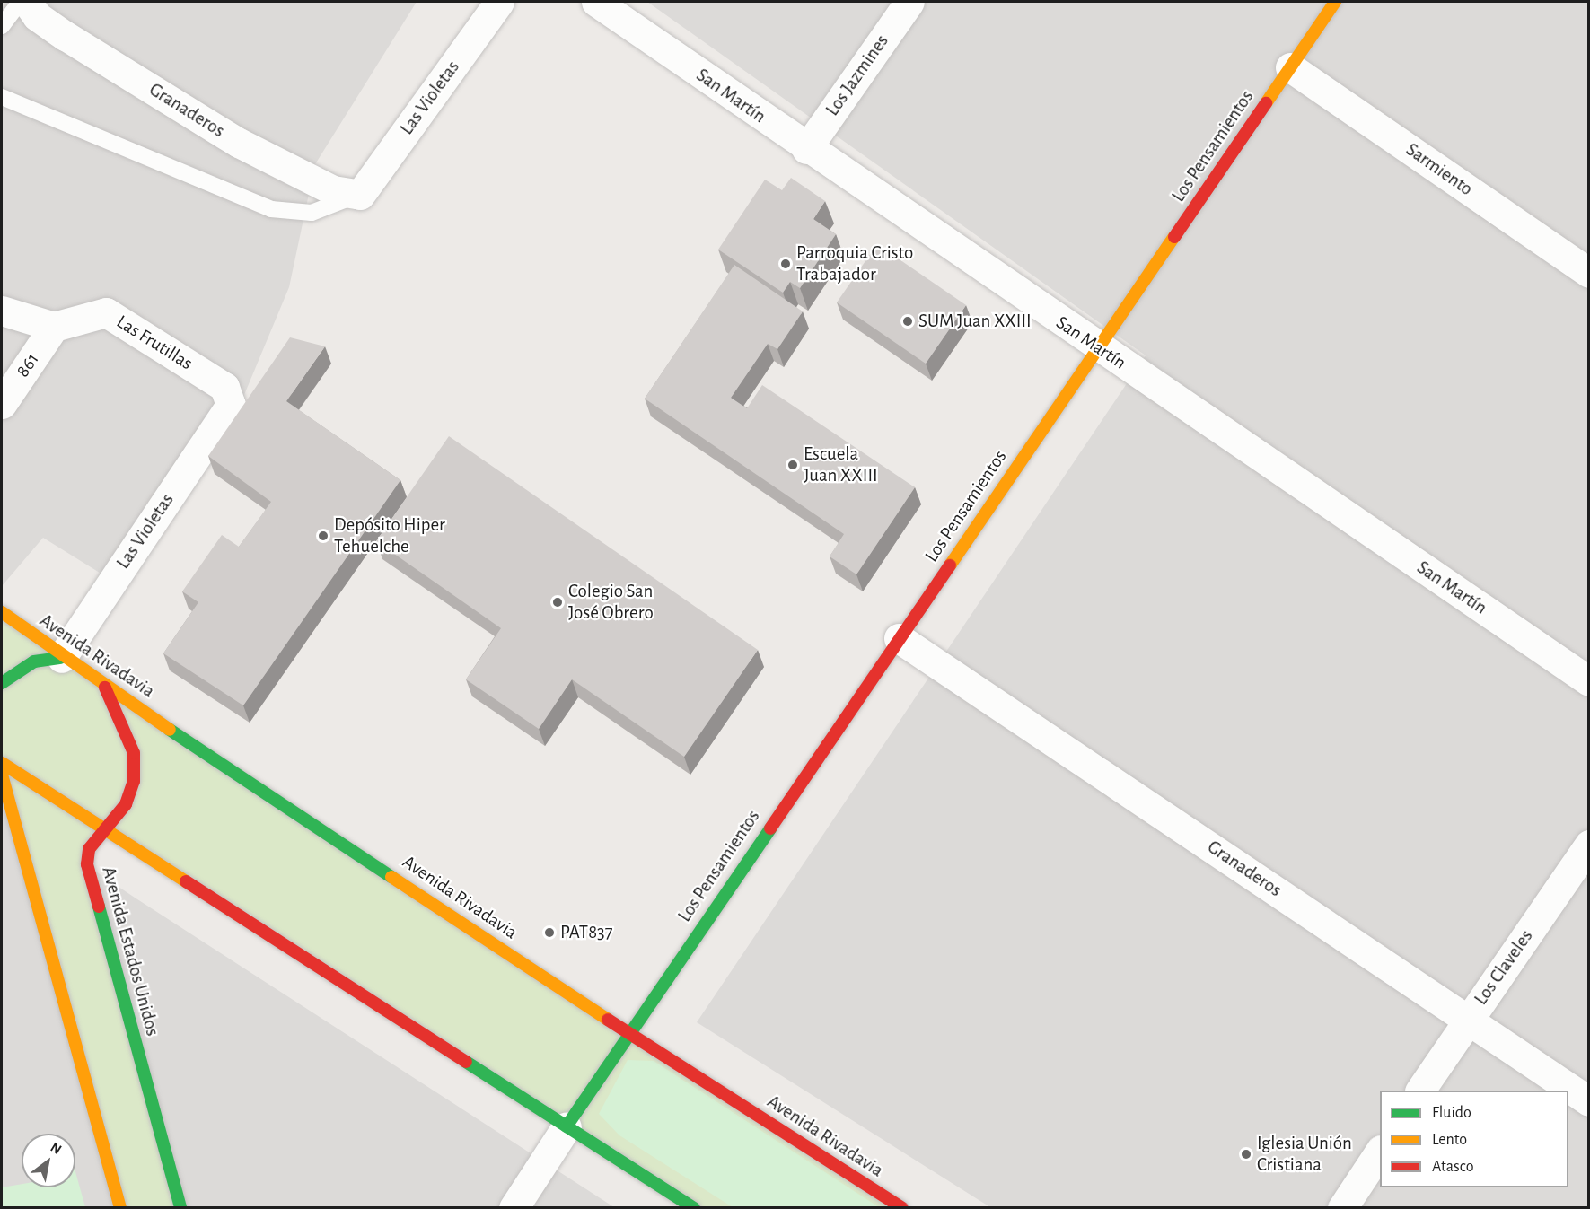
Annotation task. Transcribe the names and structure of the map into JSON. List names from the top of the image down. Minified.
{"streets":{"main road":["Los Pensamientos","Avenida Rivadavia","Avenida Estados Unidos"],"street":["Los Jazmines","San Martín","Las Violetas","Granaderos","Sarmiento","Las Frutillas","861","Los Claveles"]},"crossings":[["Los Jazmines","San Martín"],["San Martín","Los Pensamientos"],["Las Violetas","Granaderos"],["Las Violetas","Las Frutillas"],["Las Violetas","Avenida Rivadavia"],["Granaderos","Los Pensamientos"],["Granaderos","Los Claveles"],["Los Pensamientos","Sarmiento"],["Los Pensamientos","Avenida Rivadavia"],["Las Frutillas","861"],["Avenida Rivadavia","Avenida Estados Unidos"]],"places":["Parroquia Cristo Trabajador","SUM Juan XXIII","Escuela Juan XXIII","Depósito Hiper Tehuelche","Colegio San José Obrero","PAT837","Iglesia Unión Cristiana"],"legend":["Fluido","Lento","Atasco"],"north":"top right"}
